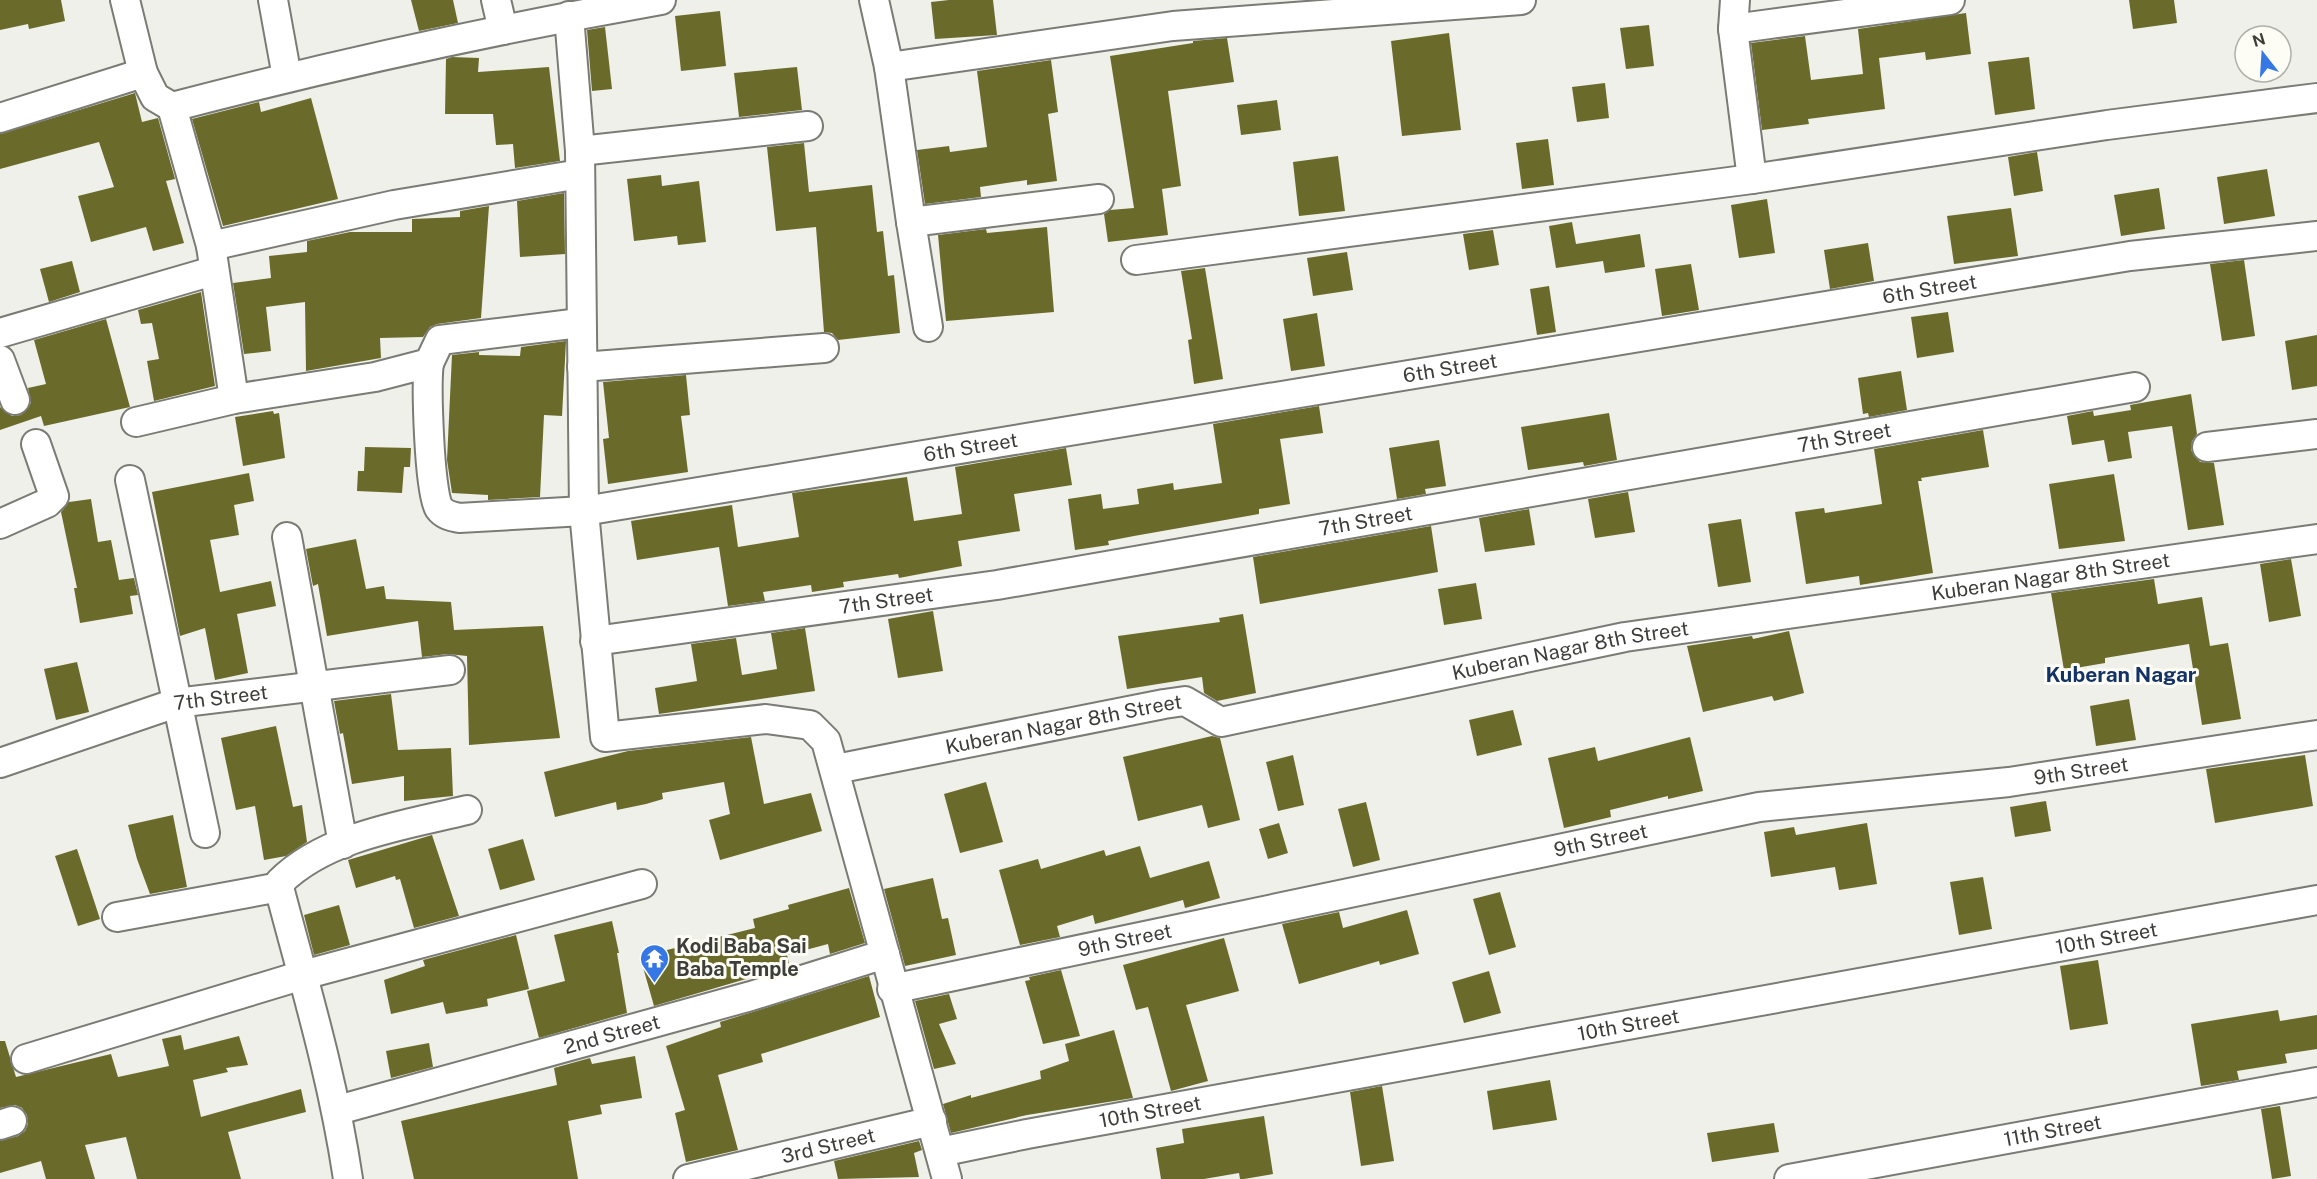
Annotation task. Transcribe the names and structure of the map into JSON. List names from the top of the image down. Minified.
{"streets":{"street":["6th Street","7th Street","Kuberan Nagar 8th Street","9th Street","10th Street","2nd Street","11th Street","3rd Street"]},"districts":["Kuberan Nagar"],"places":{"temple":["Kodi Baba Sai Baba Temple"]},"north":"top"}
